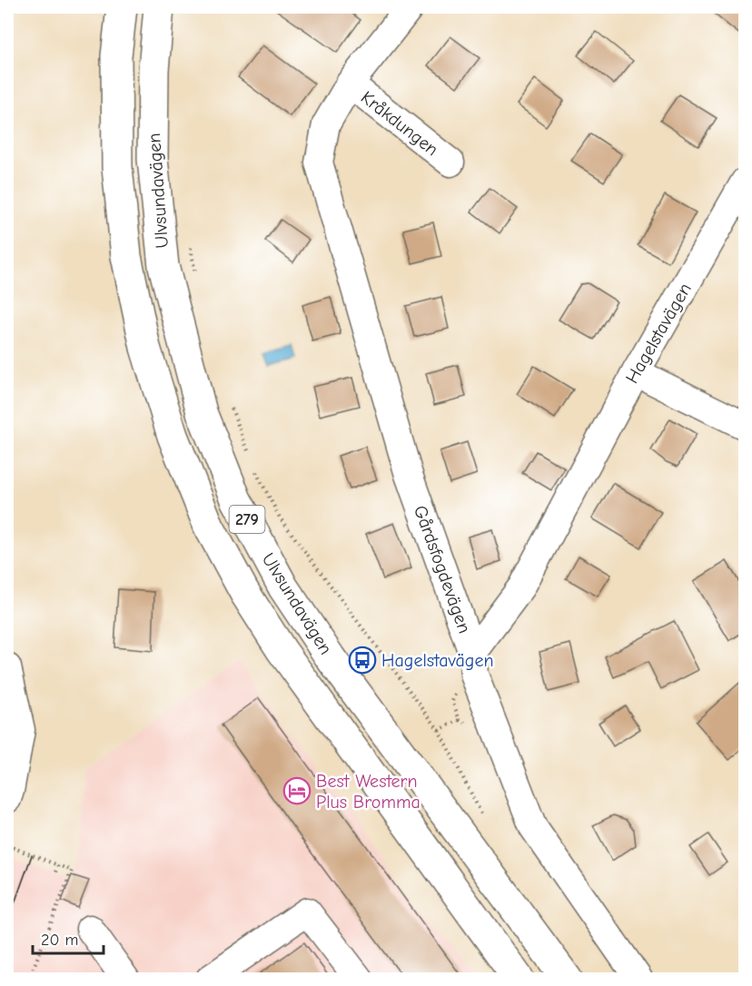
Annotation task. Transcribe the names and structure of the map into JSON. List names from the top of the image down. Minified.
{"streets":{"main road":["Ulvsundavägen","279"],"street":["Kråkdungen","Hagelstavägen","Gårdsfogdevägen"]},"crossings":[["Kråkdungen","Gårdsfogdevägen"],["Hagelstavägen","Gårdsfogdevägen"]],"places":{"bus stop":["Hagelstavägen"],"hotel":["Best Western Plus Bromma"]},"scale_bar":"20 m"}
